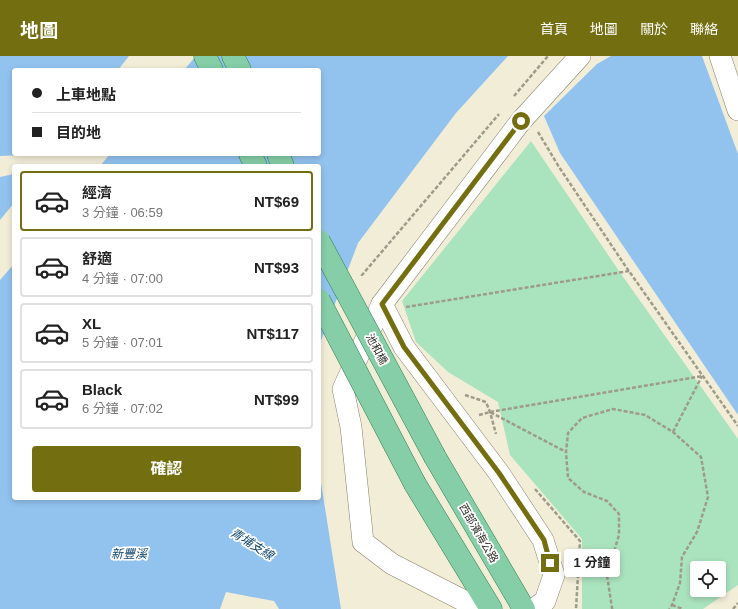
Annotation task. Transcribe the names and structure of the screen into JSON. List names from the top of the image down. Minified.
{"streets":{"main road":["池和橋","西部濱海公路"]},"crossings":[["池和橋","西部濱海公路"]],"water":["青埔支線","新豐溪"],"page":{"header":"地圖","nav":["首頁","地圖","關於","聯絡"],"banner":["上車地點","目的地"],"list":[{"name":"經濟","note":"3 分鐘 · 06:59","value":"NT$69"},{"name":"舒適","note":"4 分鐘 · 07:00","value":"NT$93"},{"name":"XL","note":"5 分鐘 · 07:01","value":"NT$117"},{"name":"Black","note":"6 分鐘 · 07:02","value":"NT$99"}],"buttons":"確認","bubble":"1 分鐘"}}
